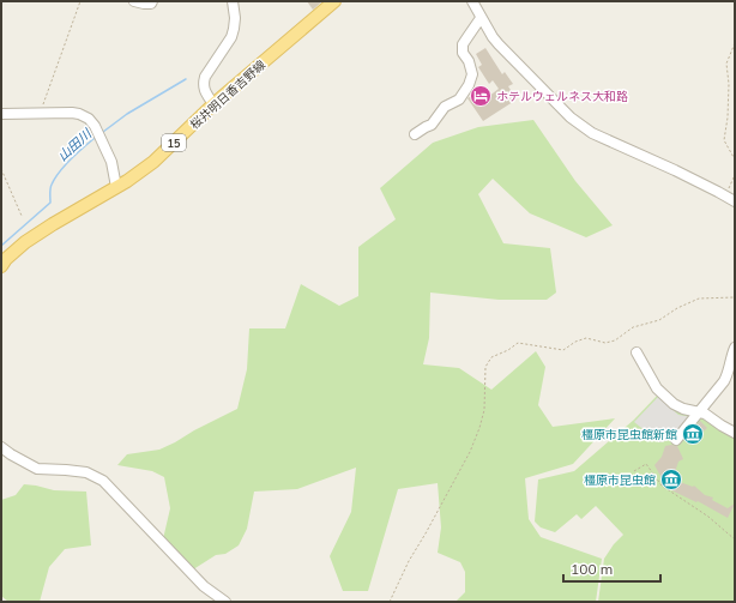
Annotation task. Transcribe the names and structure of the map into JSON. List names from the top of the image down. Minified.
{"streets":{"main road":["桜井明日香吉野線","15"]},"water":["山田川"],"places":{"hotel":["ホテルウェルネス大和路"],"museum":["橿原市昆虫館新館","橿原市昆虫館"]},"scale_bar":"100 m"}
